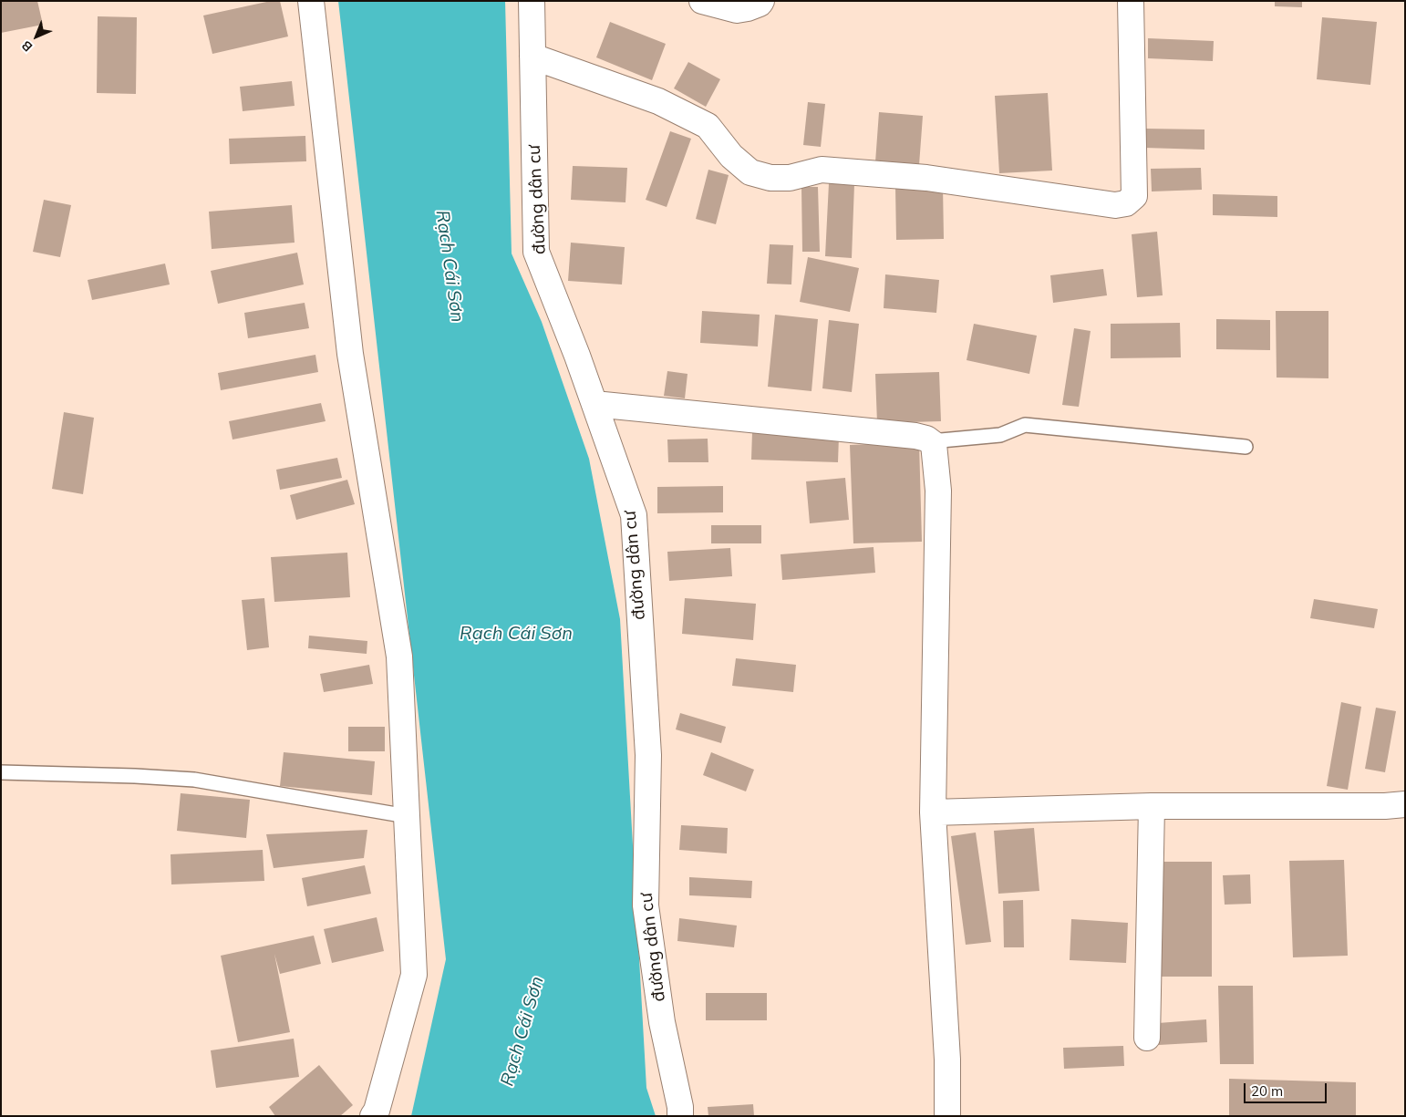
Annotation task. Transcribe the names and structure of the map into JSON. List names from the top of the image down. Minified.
{"streets":{"street":["đường dân cư"]},"water":["Rạch Cái Sơn"],"scale_bar":"20 m","north":"bottom left"}
